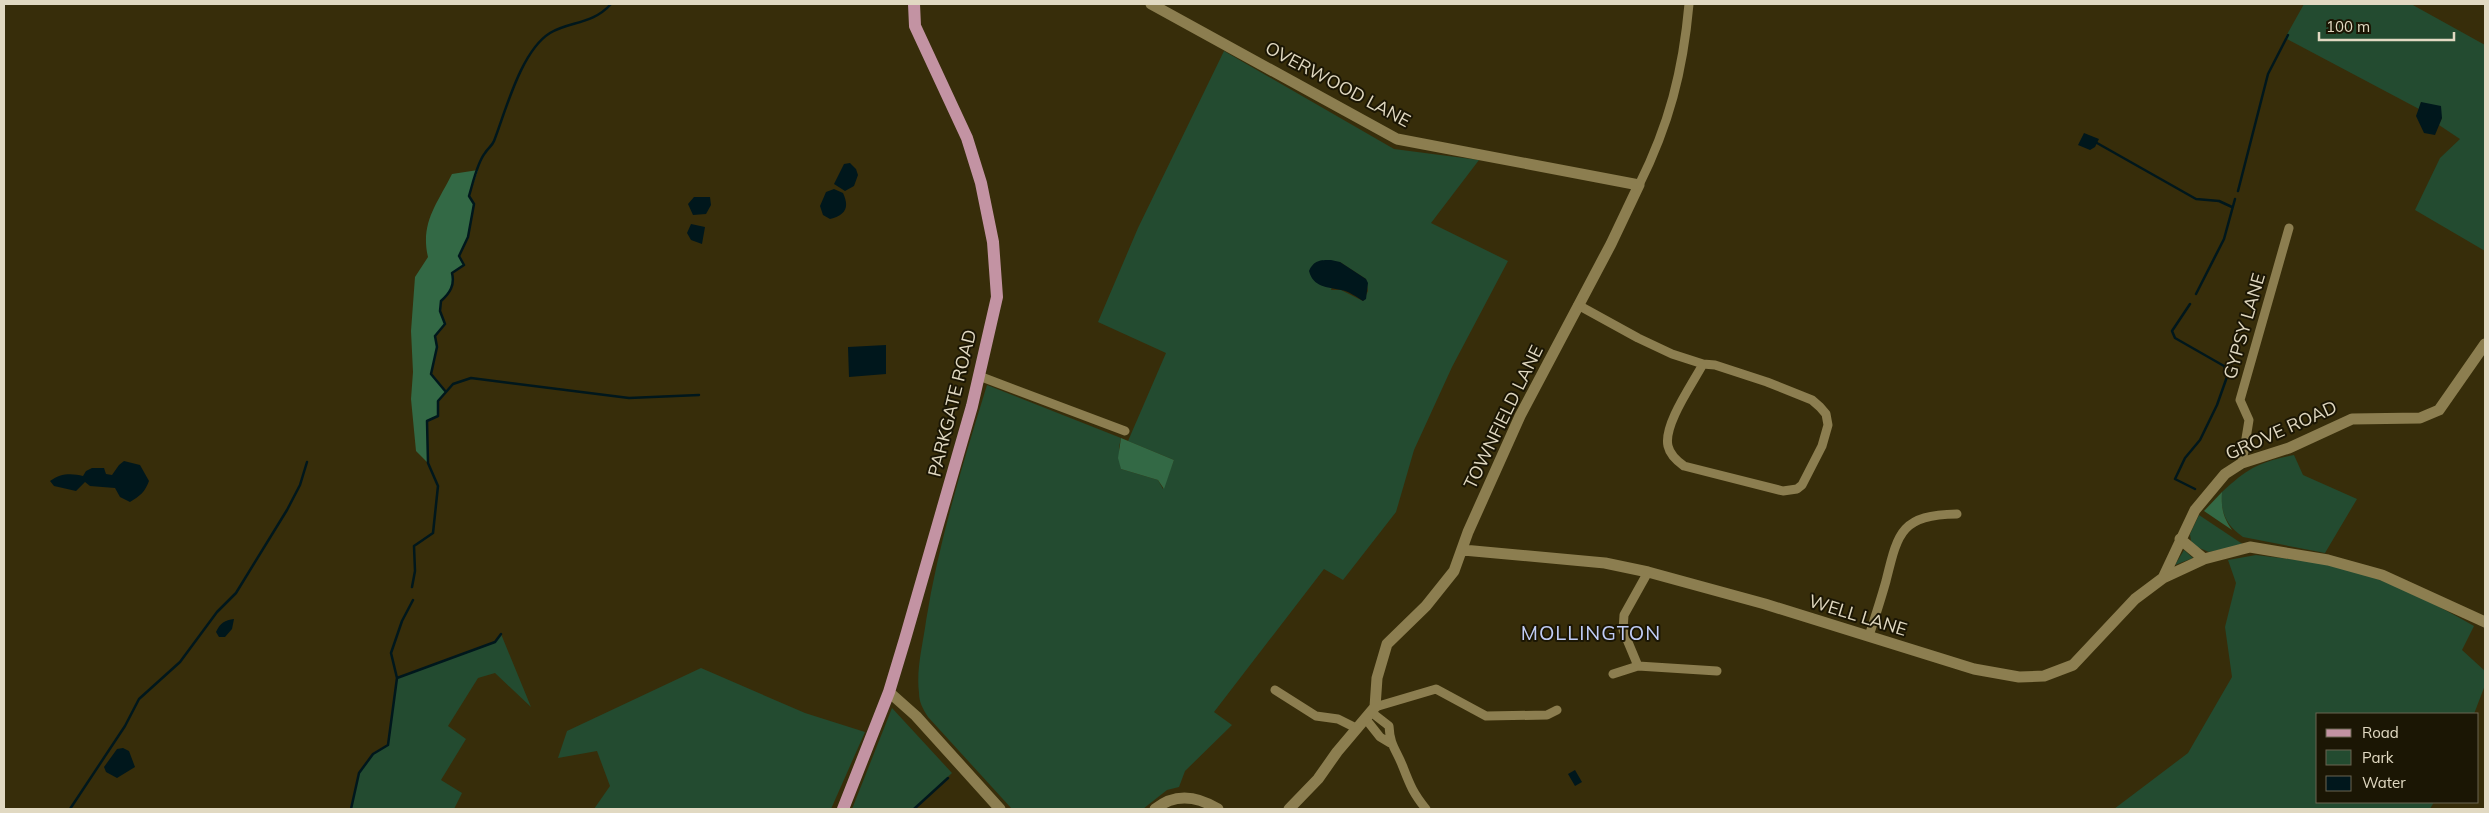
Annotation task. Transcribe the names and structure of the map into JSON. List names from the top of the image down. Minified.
{"streets":{"main road":["PARKGATE ROAD"],"street":["OVERWOOD LANE","GYPSY LANE","TOWNFIELD LANE","GROVE ROAD","WELL LANE"]},"crossings":[["OVERWOOD LANE","TOWNFIELD LANE"],["GYPSY LANE","GROVE ROAD"],["TOWNFIELD LANE","WELL LANE"],["GROVE ROAD","WELL LANE"]],"districts":["MOLLINGTON"],"legend":["Road","Park","Water"],"scale_bar":"100 m"}
